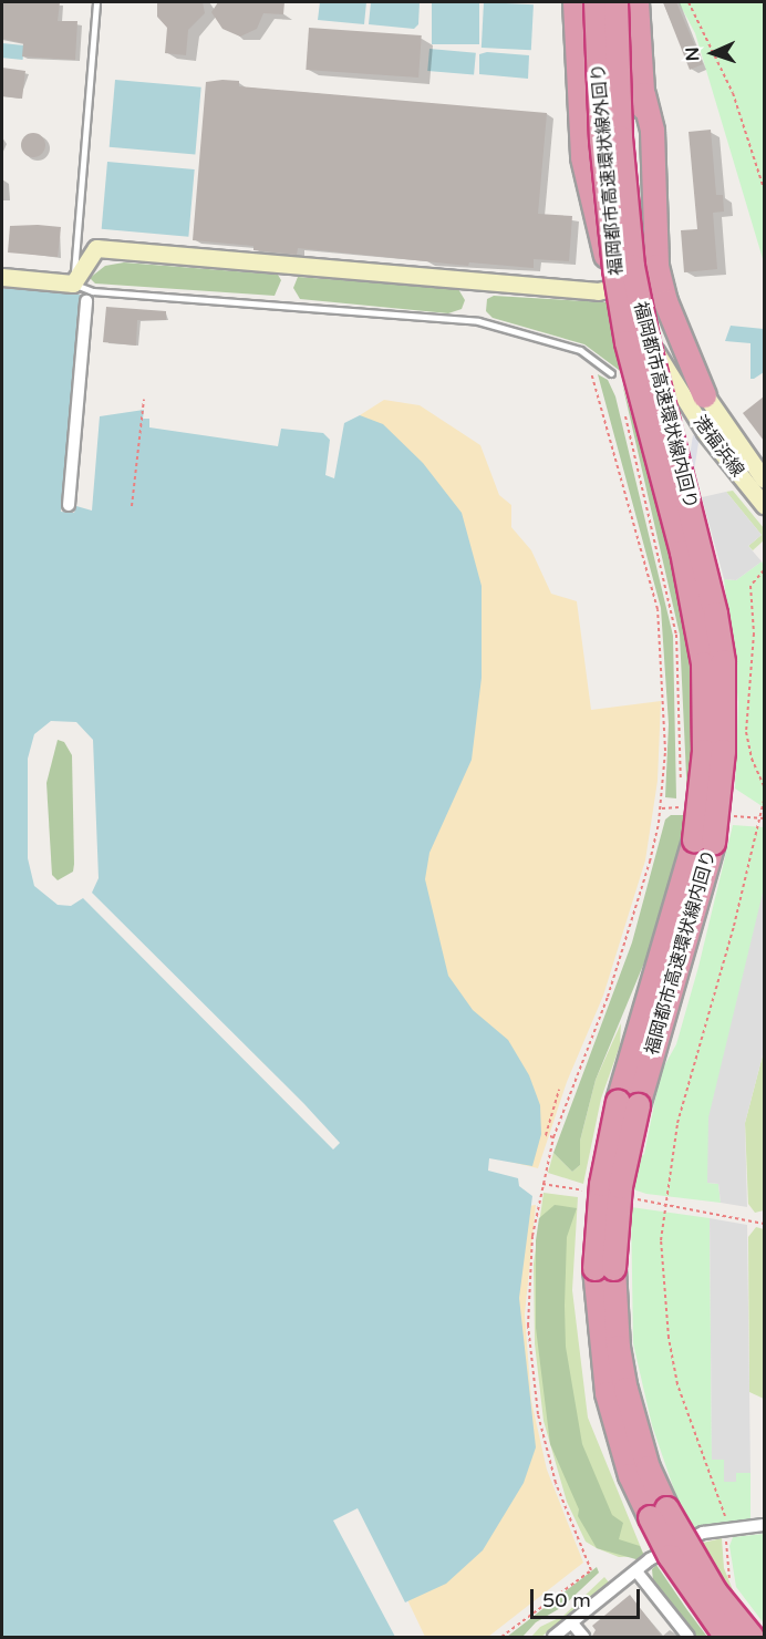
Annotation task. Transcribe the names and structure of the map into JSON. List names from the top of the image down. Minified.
{"streets":{"highway":["福岡都市高速環状線外回り","福岡都市高速環状線内回り"],"street":["港福浜線"]},"crossings":[["福岡都市高速環状線外回り","福岡都市高速環状線内回り"],["福岡都市高速環状線外回り","港福浜線"],["福岡都市高速環状線内回り","港福浜線"]],"scale_bar":"50 m","north":"left"}
